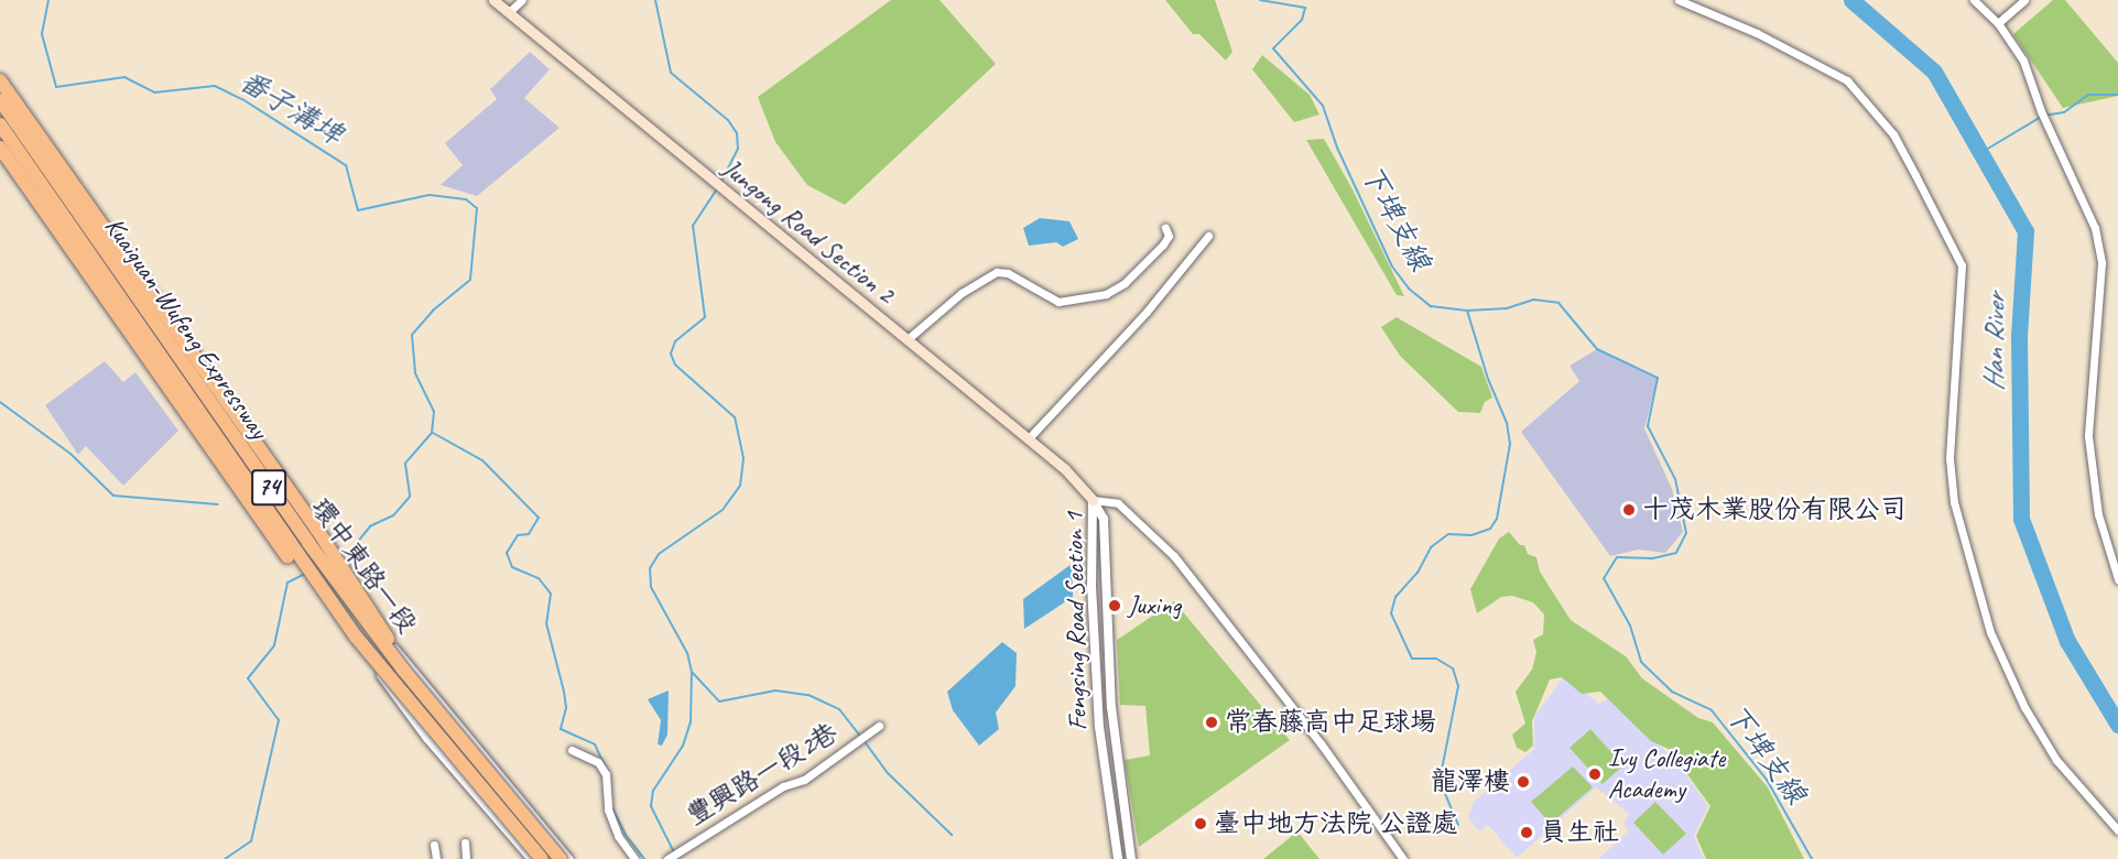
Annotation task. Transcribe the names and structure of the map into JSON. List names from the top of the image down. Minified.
{"streets":{"highway":["Kuaiguan-Wufeng Expressway","74"],"main road":["Jungong Road Section 2"],"street":["環中東路一段","Fengsing Road Section 1","豐興路一段2巷"]},"crossings":[["Jungong Road Section 2","Fengsing Road Section 1"],["Kuaiguan-Wufeng Expressway","74"]],"water":["番子溝埤","下埤支線","Han River"],"places":["十茂木業股份有限公司","Juxing","常春藤高中足球場","Ivy Collegiate Academy","龍澤樓","臺中地方法院 公證處","員生社"]}
